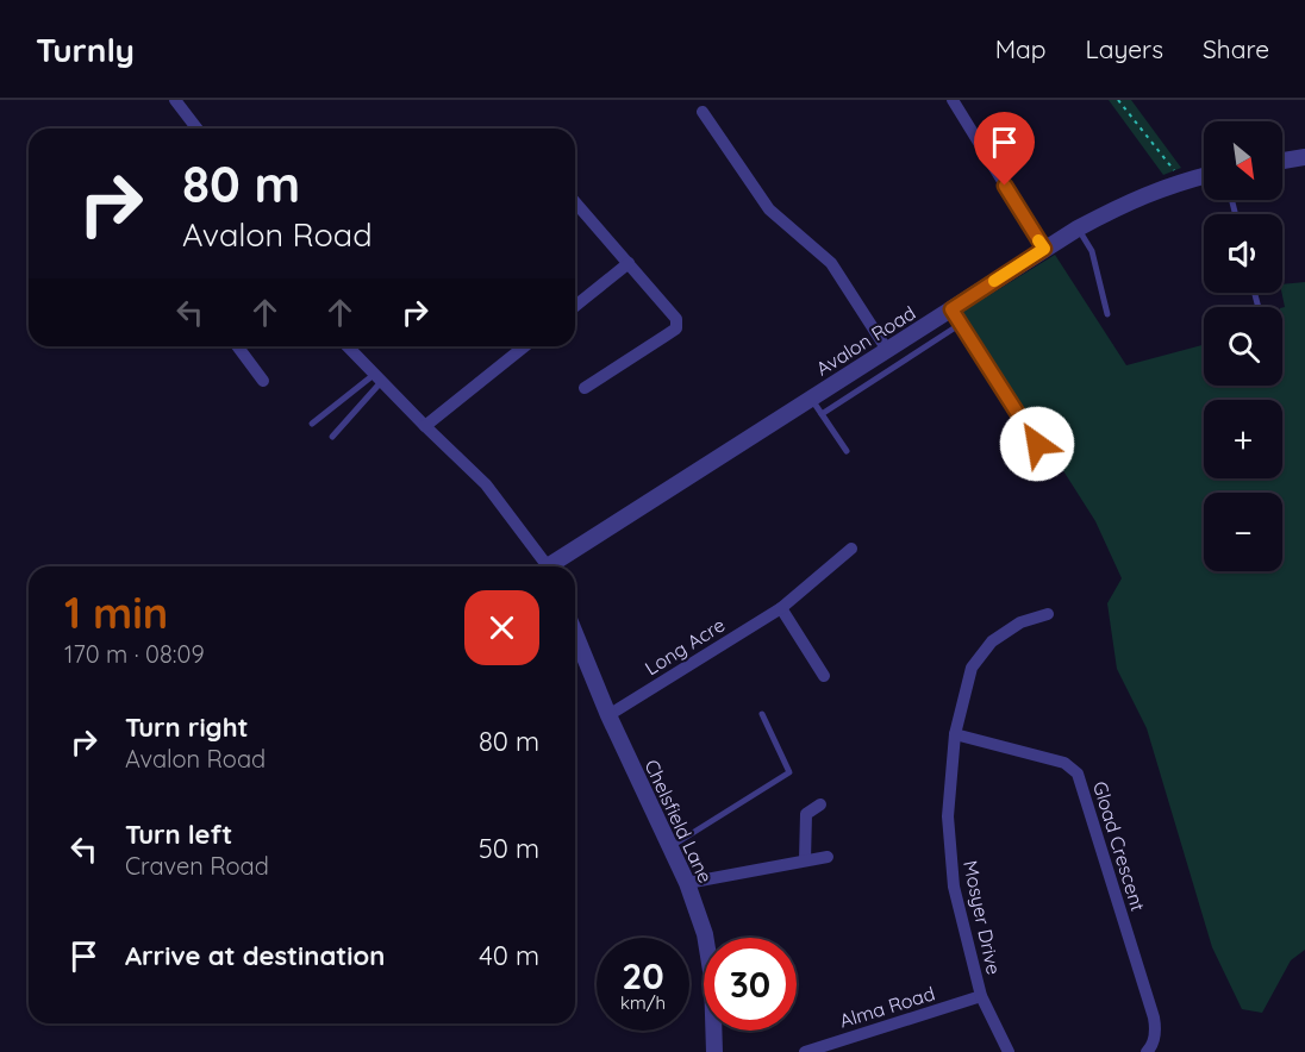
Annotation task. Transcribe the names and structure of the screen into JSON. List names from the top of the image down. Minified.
{"streets":{"street":["Avalon Road","Long Acre","Chelsfield Lane","Gload Crescent","Mosyer Drive","Alma Road"]},"crossings":[["Long Acre","Chelsfield Lane"],["Gload Crescent","Mosyer Drive"],["Mosyer Drive","Alma Road"]],"north":"bottom right","page":{"header":"Turnly","nav":["Map","Layers","Share"],"map_buttons":["+","−"],"turn":["80 m","Avalon Road"],"heading":["1 min","170 m · 08:09"],"list":[{"name":"Turn right","note":"Avalon Road","value":"80 m"},{"name":"Turn left","note":"Craven Road","value":"50 m"},{"name":"Arrive at destination","value":"40 m"}],"speed":"20 km/h","limit":"30"}}
